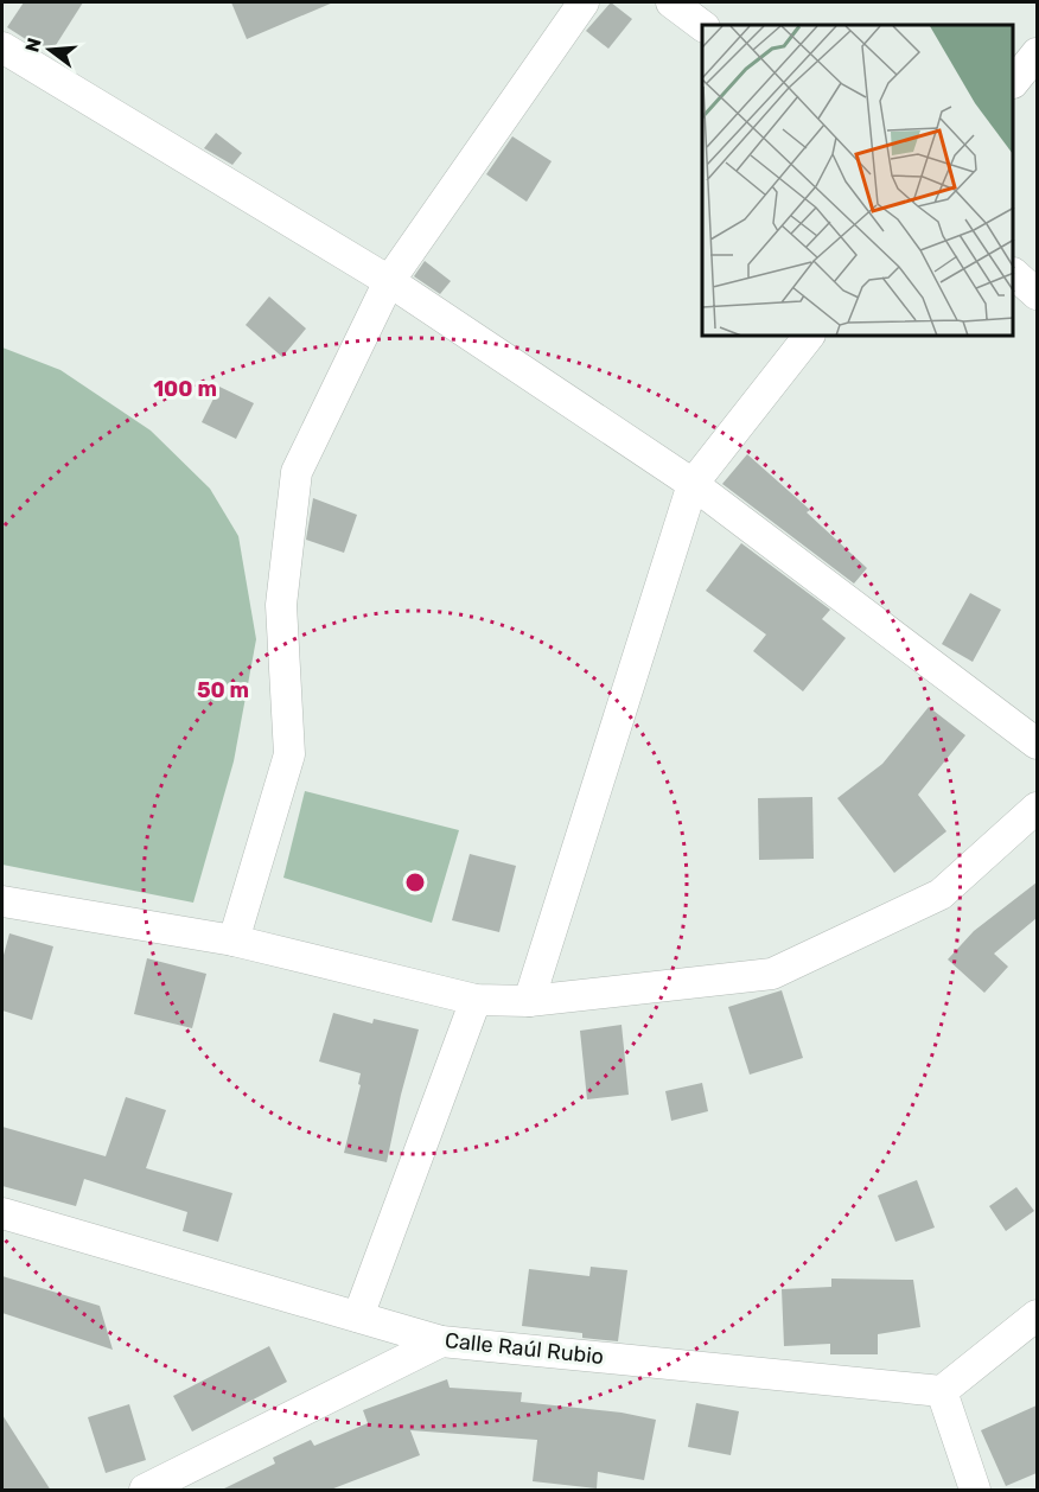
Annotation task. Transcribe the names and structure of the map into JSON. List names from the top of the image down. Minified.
{"streets":{"street":["Calle Raúl Rubio"]},"north":"left","rings":["100 m","50 m"]}
